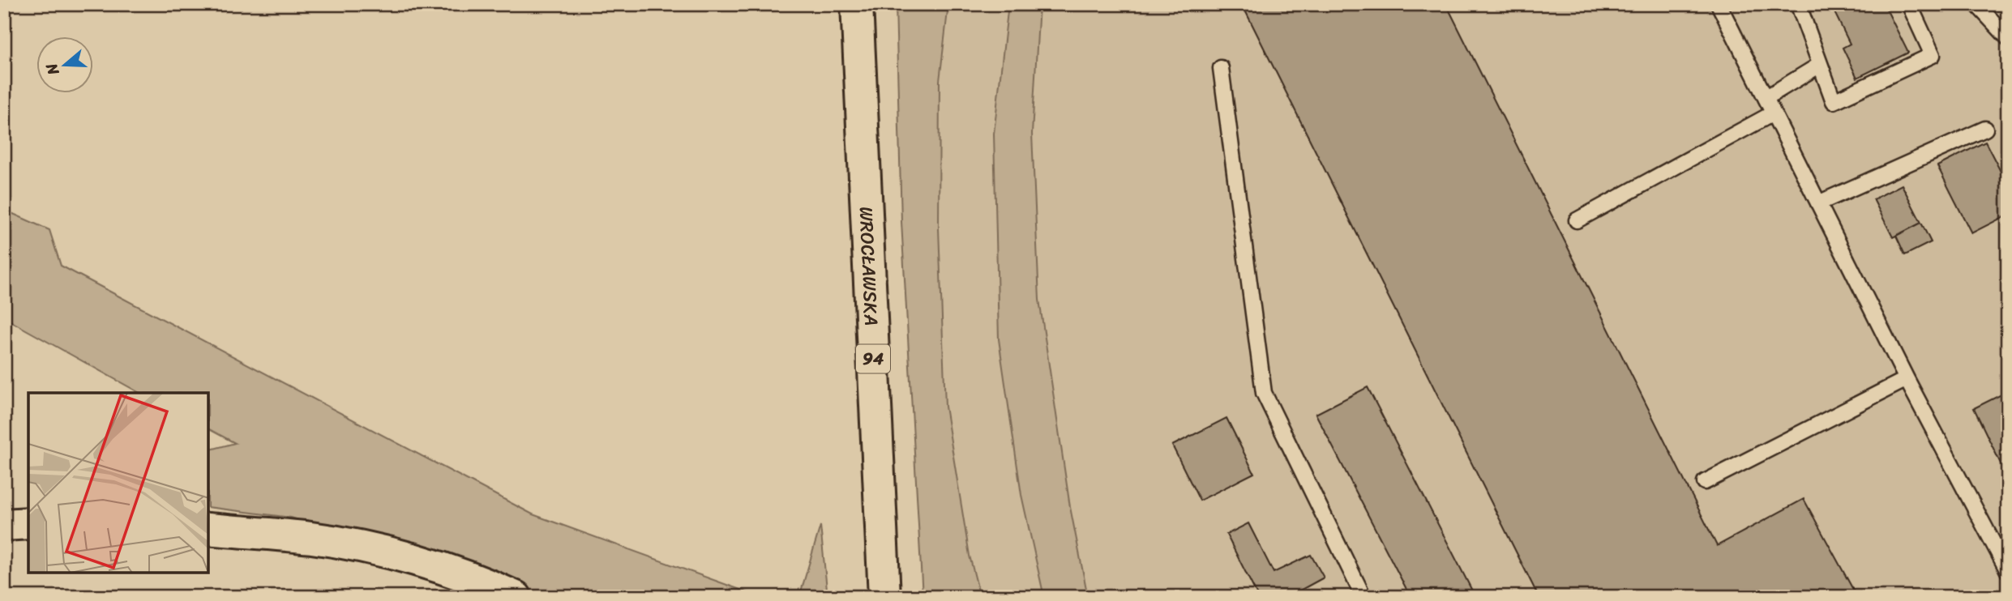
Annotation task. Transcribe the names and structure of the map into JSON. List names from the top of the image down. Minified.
{"streets":{"main road":["WROCŁAWSKA","94"]},"north":"left"}
